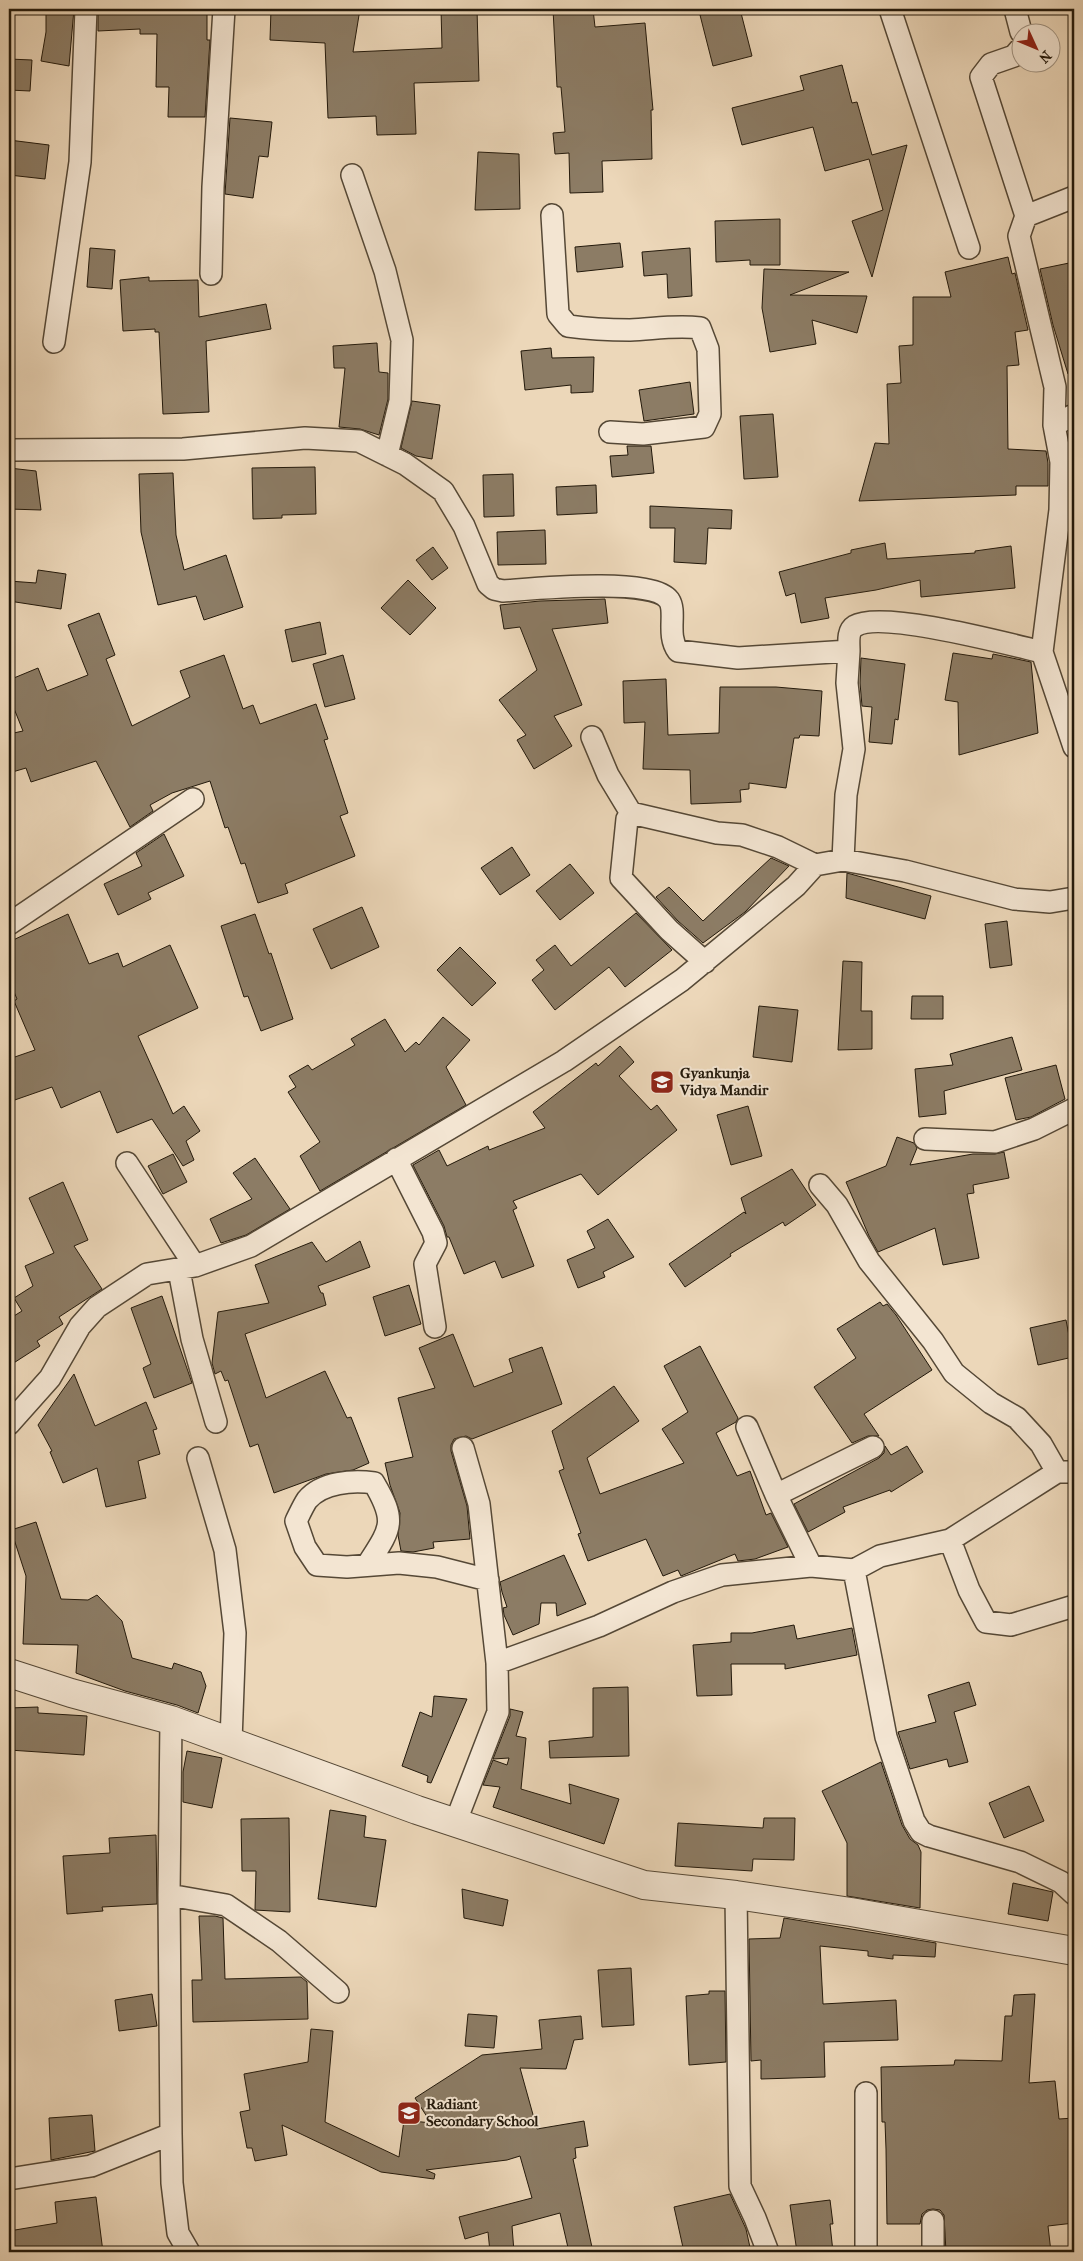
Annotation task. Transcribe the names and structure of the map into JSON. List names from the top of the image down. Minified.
{"places":{"school or university":["Gyankunja Vidya Mandir","Radiant Secondary School"]},"north":"bottom right"}
